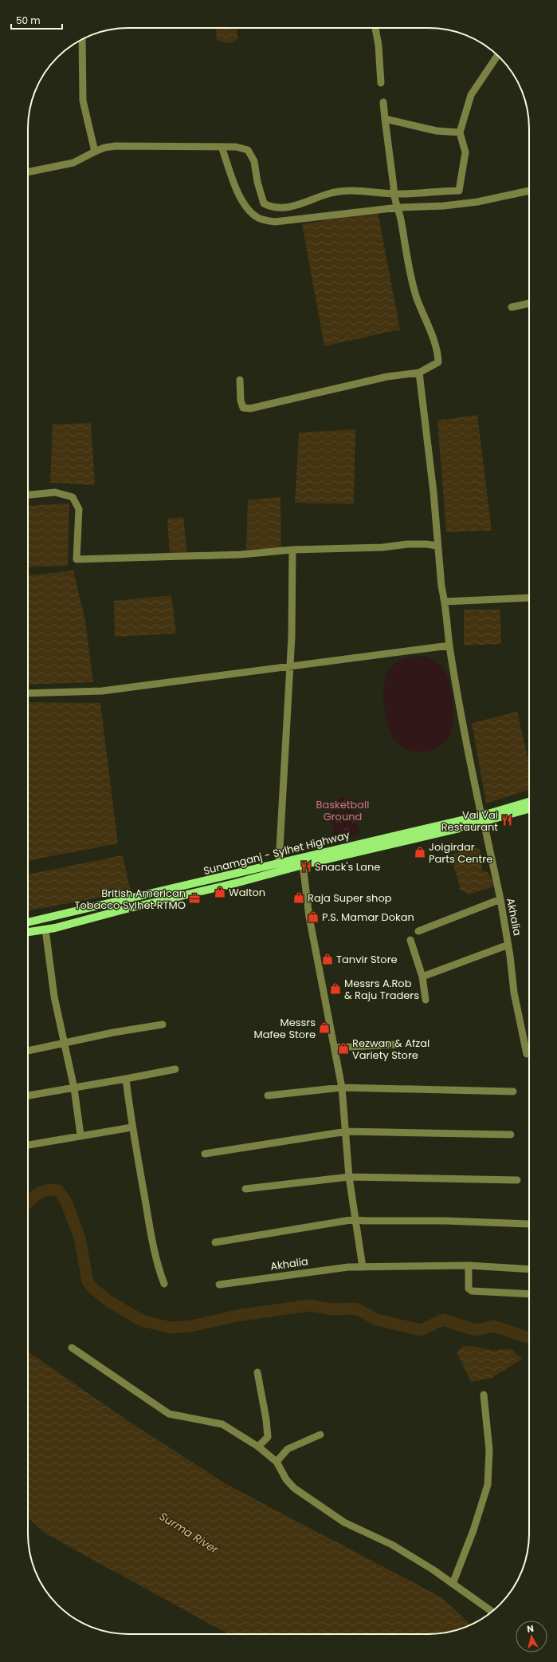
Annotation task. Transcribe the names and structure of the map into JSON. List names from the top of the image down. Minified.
{"streets":{"main road":["Sunamganj - Sylhet Highway"],"street":["Akhalia"]},"crossings":[["Sunamganj - Sylhet Highway","Akhalia"]],"water":["Surma River"],"parks":["Basketball Ground"],"places":{"restaurant":["Vai Vai Restaurant","Snack's Lane"],"shop":["Joigirdar Parts Centre","Walton","Raja Super shop","P.S. Mamar Dokan","Tanvir Store","Messrs A.Rob & Raju Traders","Messrs Mafee Store","Rezwan & Afzal Variety Store"],"office":["British American Tobacco Sylhet RTMO"]},"scale_bar":"50 m","north":"top"}
